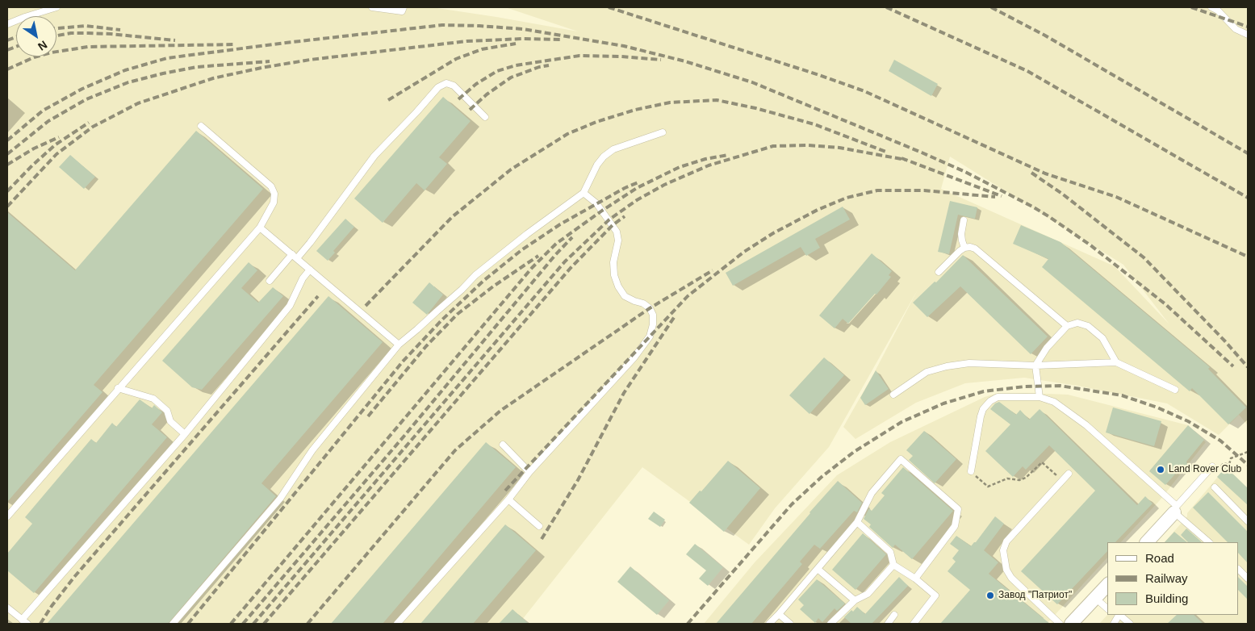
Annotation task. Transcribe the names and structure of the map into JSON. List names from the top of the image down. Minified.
{"places":["Land Rover Club","Завод \"Патриот\""],"legend":["Road","Railway","Building"],"north":"bottom right"}
